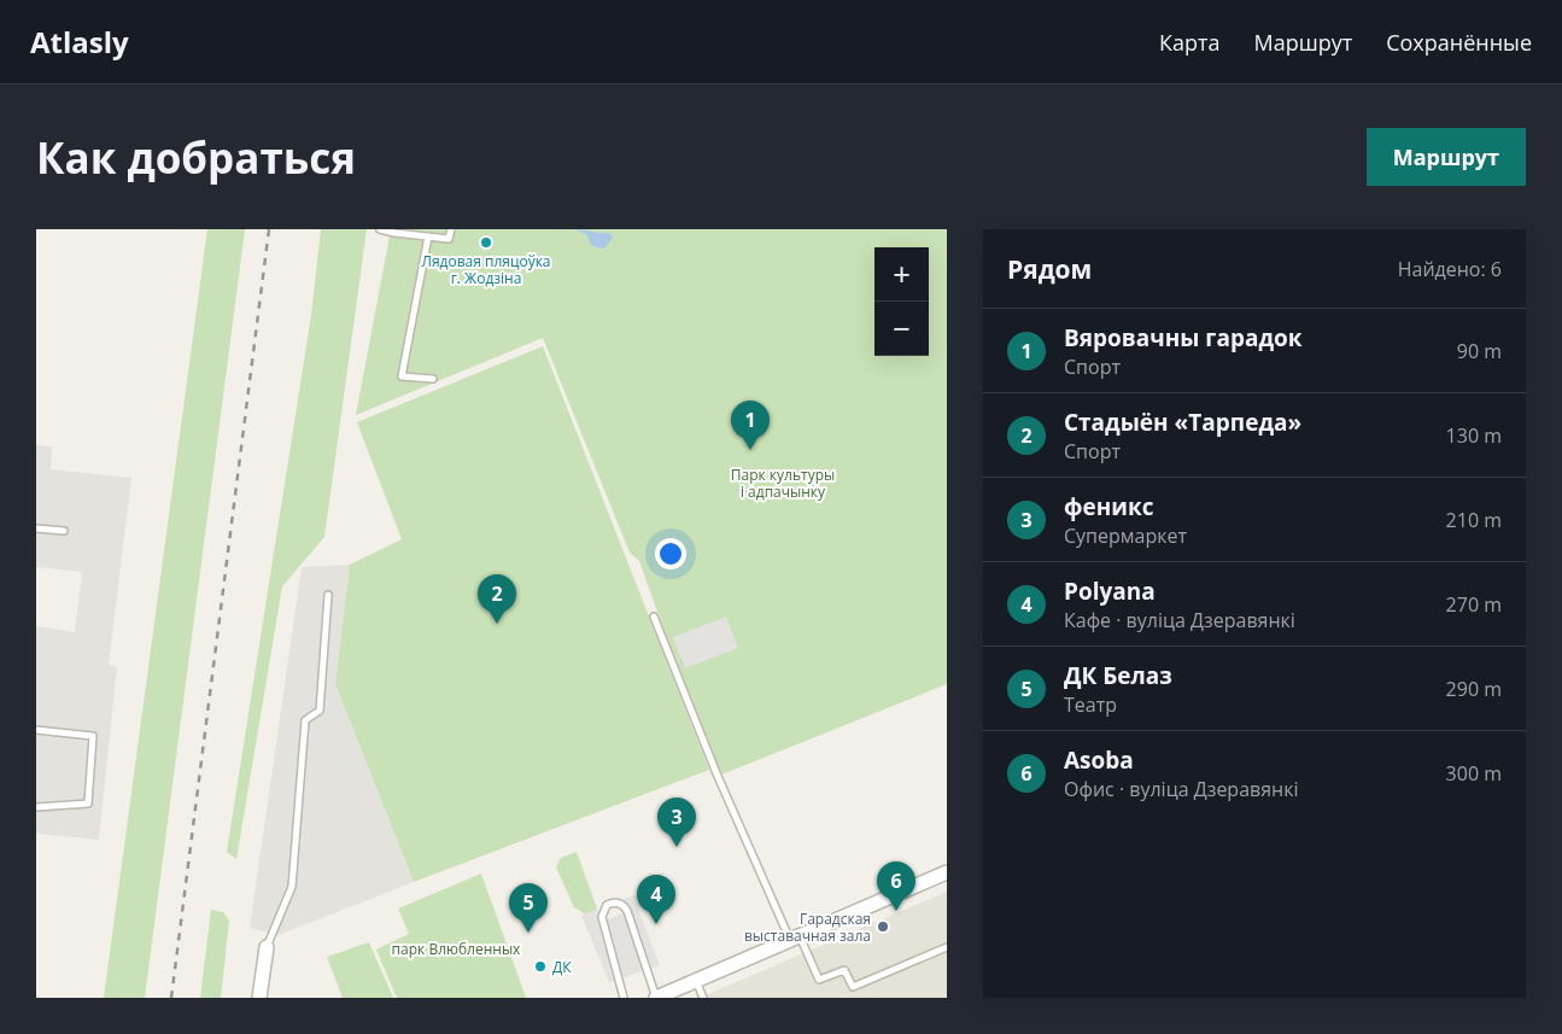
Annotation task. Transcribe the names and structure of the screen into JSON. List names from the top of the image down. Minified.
{"parks":["Парк культуры і адпачынку","парк Влюбленных"],"places":["Лядовая пляцоўка г. Жодзіна","Гарадская выставачная зала","ДК"],"page":{"header":"Atlasly","nav":["Карта","Маршрут","Сохранённые"],"buttons":"Маршрут","title":"Как добраться","heading":["Рядом","Найдено: 6"],"map_buttons":["+","−"],"list":[{"mark":"1","name":"Вяровачны гарадок","note":"Спорт","value":"90 m"},{"mark":"2","name":"Стадыён «Тарпеда»","note":"Спорт","value":"130 m"},{"mark":"3","name":"феникс","note":"Супермаркет","value":"210 m"},{"mark":"4","name":"Polyana","note":"Кафе · вуліца Дзеравянкі","value":"270 m"},{"mark":"5","name":"ДК Белаз","note":"Театр","value":"290 m"},{"mark":"6","name":"Asoba","note":"Офис · вуліца Дзеравянкі","value":"300 m"}],"pins":["1","2","3","6","4","5"]}}
